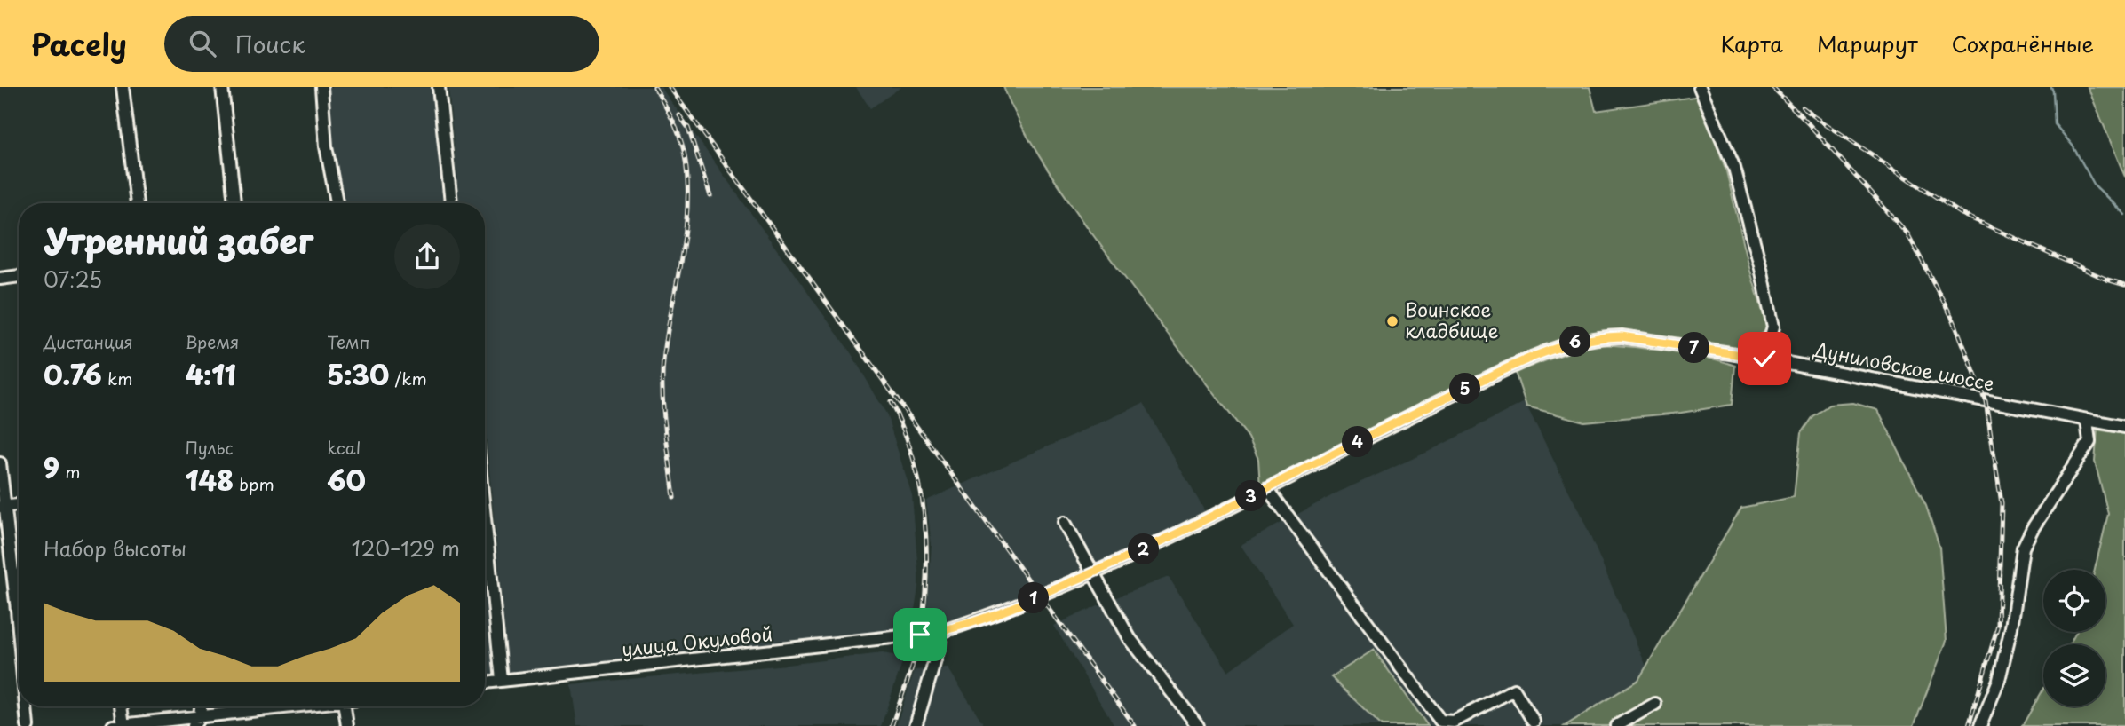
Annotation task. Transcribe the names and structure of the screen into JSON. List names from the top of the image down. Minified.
{"streets":{"street":["Дуниловское шоссе","улица Окуловой"]},"crossings":[["Дуниловское шоссе","улица Окуловой"]],"places":["Воинское кладбище"],"page":{"header":"Pacely","search":"Поиск","nav":["Карта","Маршрут","Сохранённые"],"heading":["Утренний забег","07:25"],"stats":[["Дистанция","0.76 km"],["Время","4:11"],["Темп","5:30 /km"],["9 m"],["Пульс","148 bpm"],["kcal","60"]],"pins":["6","7","5","4","3","2","1"],"chart":["Набор высоты","120–129 m"]}}
